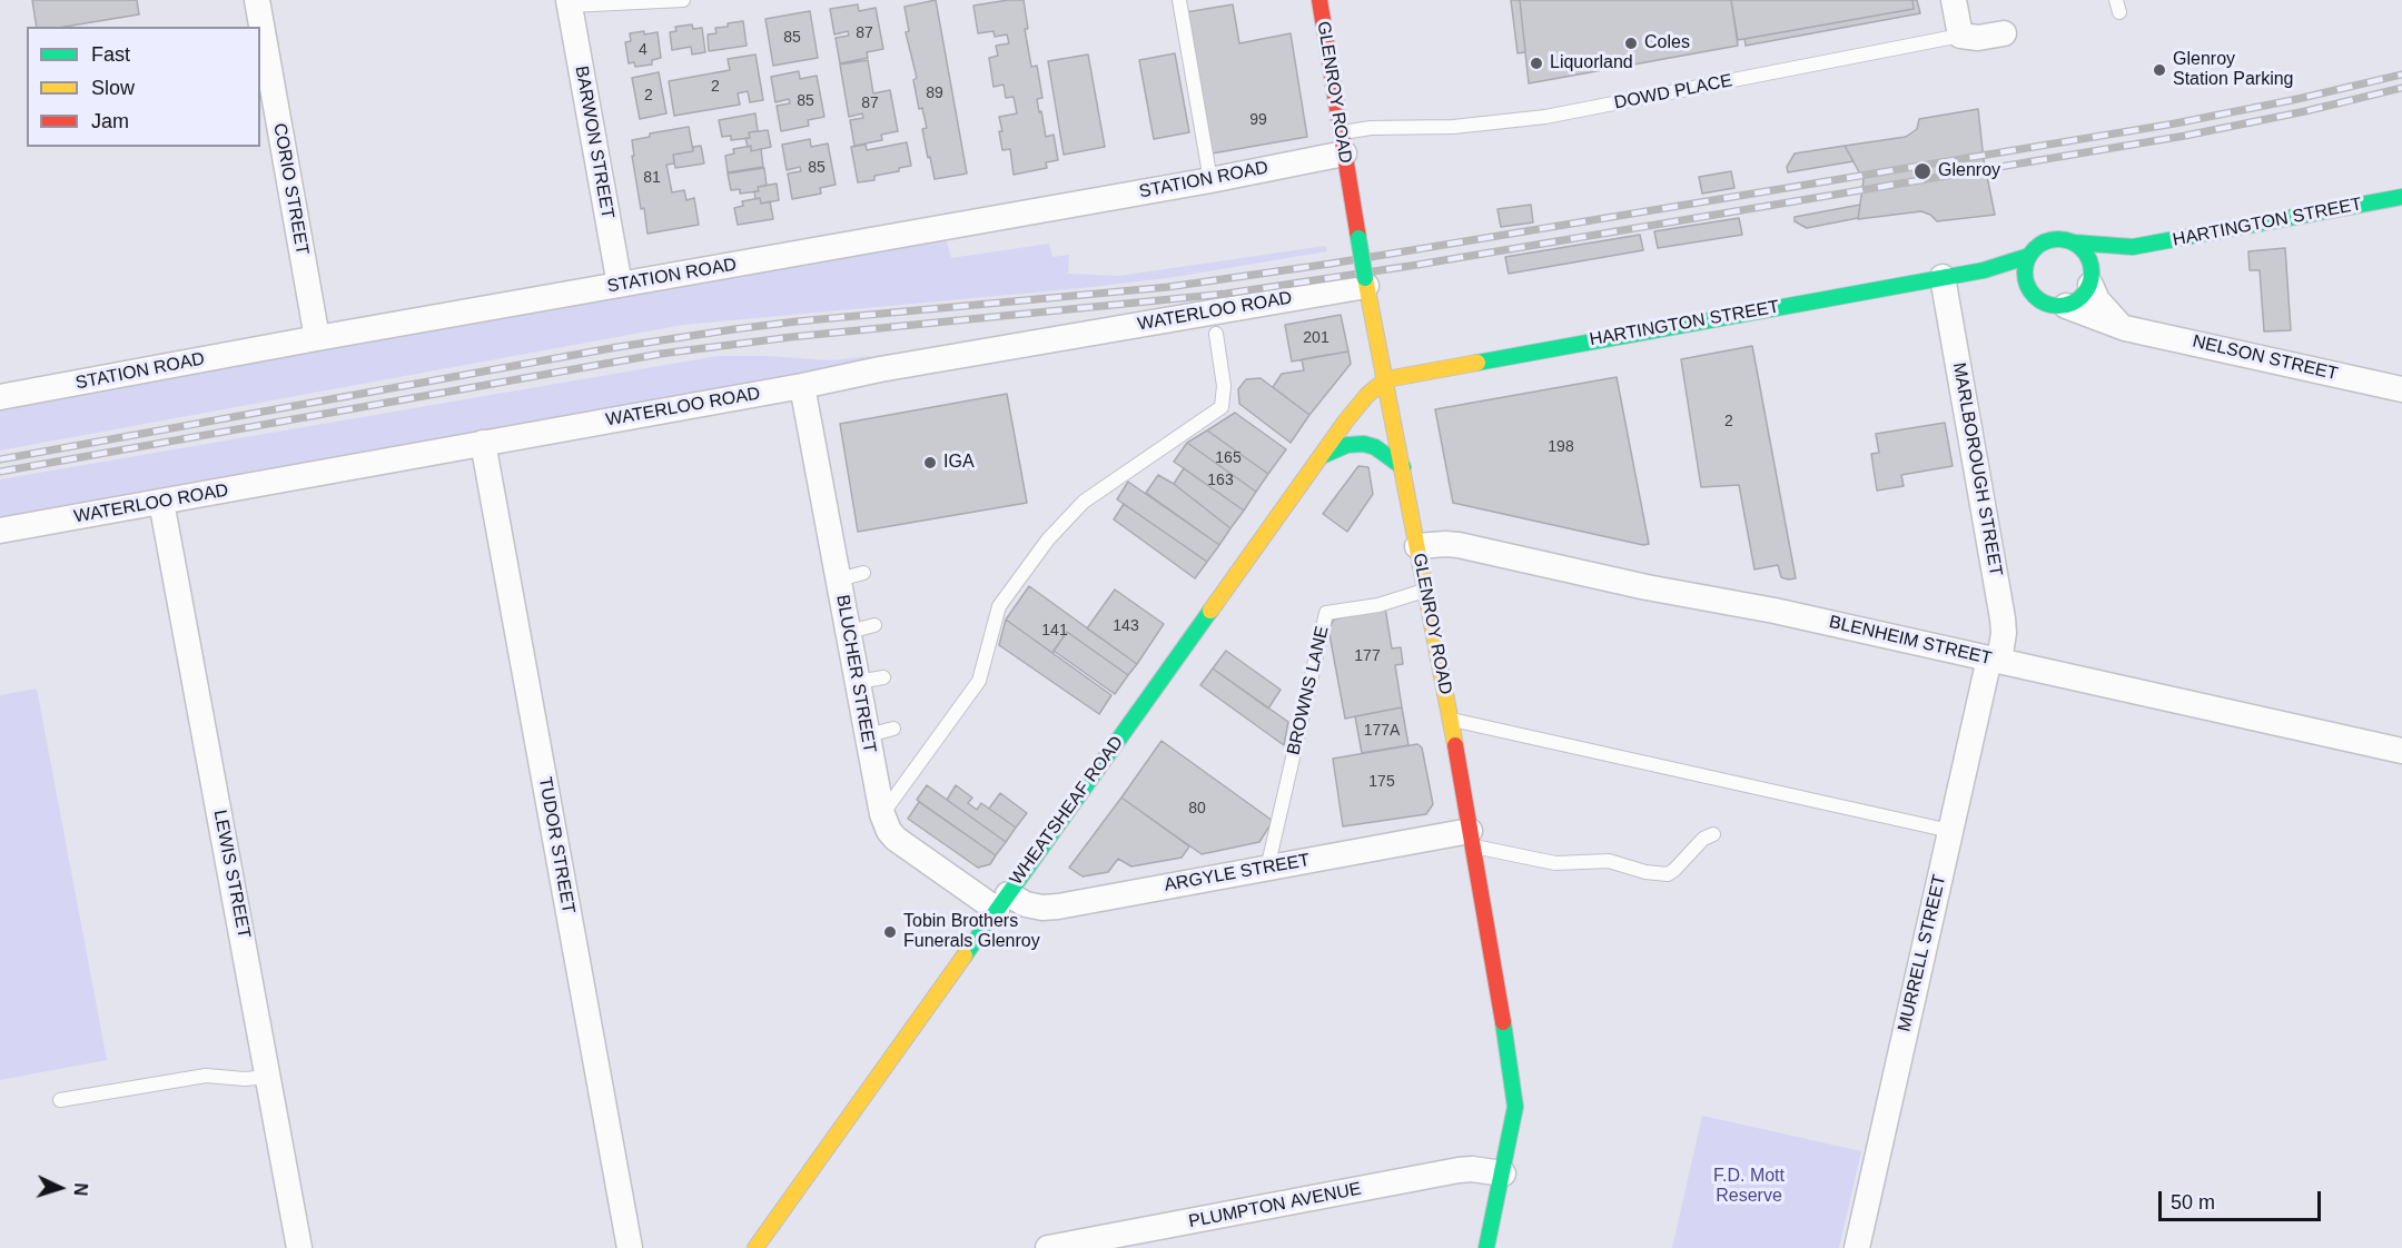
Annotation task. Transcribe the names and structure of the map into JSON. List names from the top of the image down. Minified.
{"streets":{"street":["GLENROY ROAD","DOWD PLACE","BARWON STREET","STATION ROAD","CORIO STREET","HARTINGTON STREET","WATERLOO ROAD","NELSON STREET","MARLBOROUGH STREET","BLENHEIM STREET","BLUCHER STREET","WHEATSHEAF ROAD","TUDOR STREET","ARGYLE STREET","LEWIS STREET","MURRELL STREET","PLUMPTON AVENUE"],"lane":["BROWNS LANE"]},"crossings":[["GLENROY ROAD","DOWD PLACE"],["GLENROY ROAD","STATION ROAD"],["GLENROY ROAD","HARTINGTON STREET"],["GLENROY ROAD","WATERLOO ROAD"],["GLENROY ROAD","BLENHEIM STREET"],["GLENROY ROAD","BROWNS LANE"],["GLENROY ROAD","WHEATSHEAF ROAD"],["GLENROY ROAD","ARGYLE STREET"],["GLENROY ROAD","PLUMPTON AVENUE"],["DOWD PLACE","STATION ROAD"],["BARWON STREET","STATION ROAD"],["STATION ROAD","CORIO STREET"],["HARTINGTON STREET","NELSON STREET"],["HARTINGTON STREET","MARLBOROUGH STREET"],["HARTINGTON STREET","WHEATSHEAF ROAD"],["WATERLOO ROAD","BLUCHER STREET"],["WATERLOO ROAD","TUDOR STREET"],["WATERLOO ROAD","LEWIS STREET"],["MARLBOROUGH STREET","BLENHEIM STREET"],["MARLBOROUGH STREET","MURRELL STREET"],["BLENHEIM STREET","MURRELL STREET"],["BLUCHER STREET","WHEATSHEAF ROAD"],["BLUCHER STREET","ARGYLE STREET"],["BROWNS LANE","ARGYLE STREET"],["WHEATSHEAF ROAD","ARGYLE STREET"]],"parks":["F.D. Mott Reserve"],"places":["Coles","Liquorland","Glenroy Station Parking","Glenroy","IGA","Tobin Brothers Funerals Glenroy"],"house_numbers":["87","85","4","2","89","2","85","87","99","85","81","201","2","198","165","163","143","141","177","177A","175","80"],"legend":["Fast","Slow","Jam"],"scale_bar":"50 m","north":"right"}
